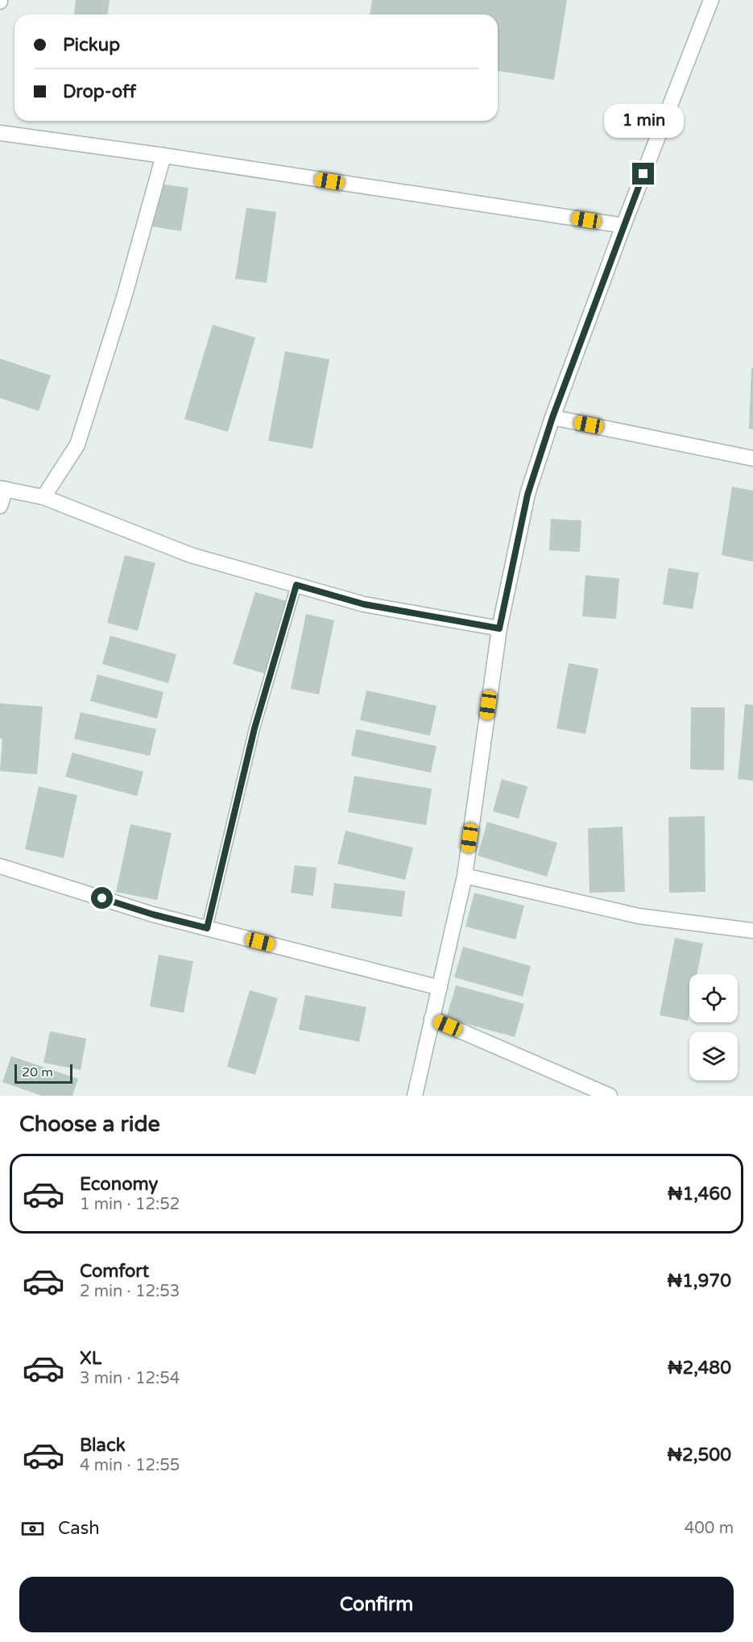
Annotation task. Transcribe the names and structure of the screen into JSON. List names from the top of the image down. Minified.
{"scale_bar":"20 m","page":{"banner":["Pickup","Drop-off"],"bubble":"1 min","scale":"20 m","heading":"Choose a ride","list":[{"name":"Economy","note":"1 min · 12:52","value":"₦1,460"},{"name":"Comfort","note":"2 min · 12:53","value":"₦1,970"},{"name":"XL","note":"3 min · 12:54","value":"₦2,480"},{"name":"Black","note":"4 min · 12:55","value":"₦2,500"}],"pay":["Cash","400 m"],"buttons":"Confirm"}}
